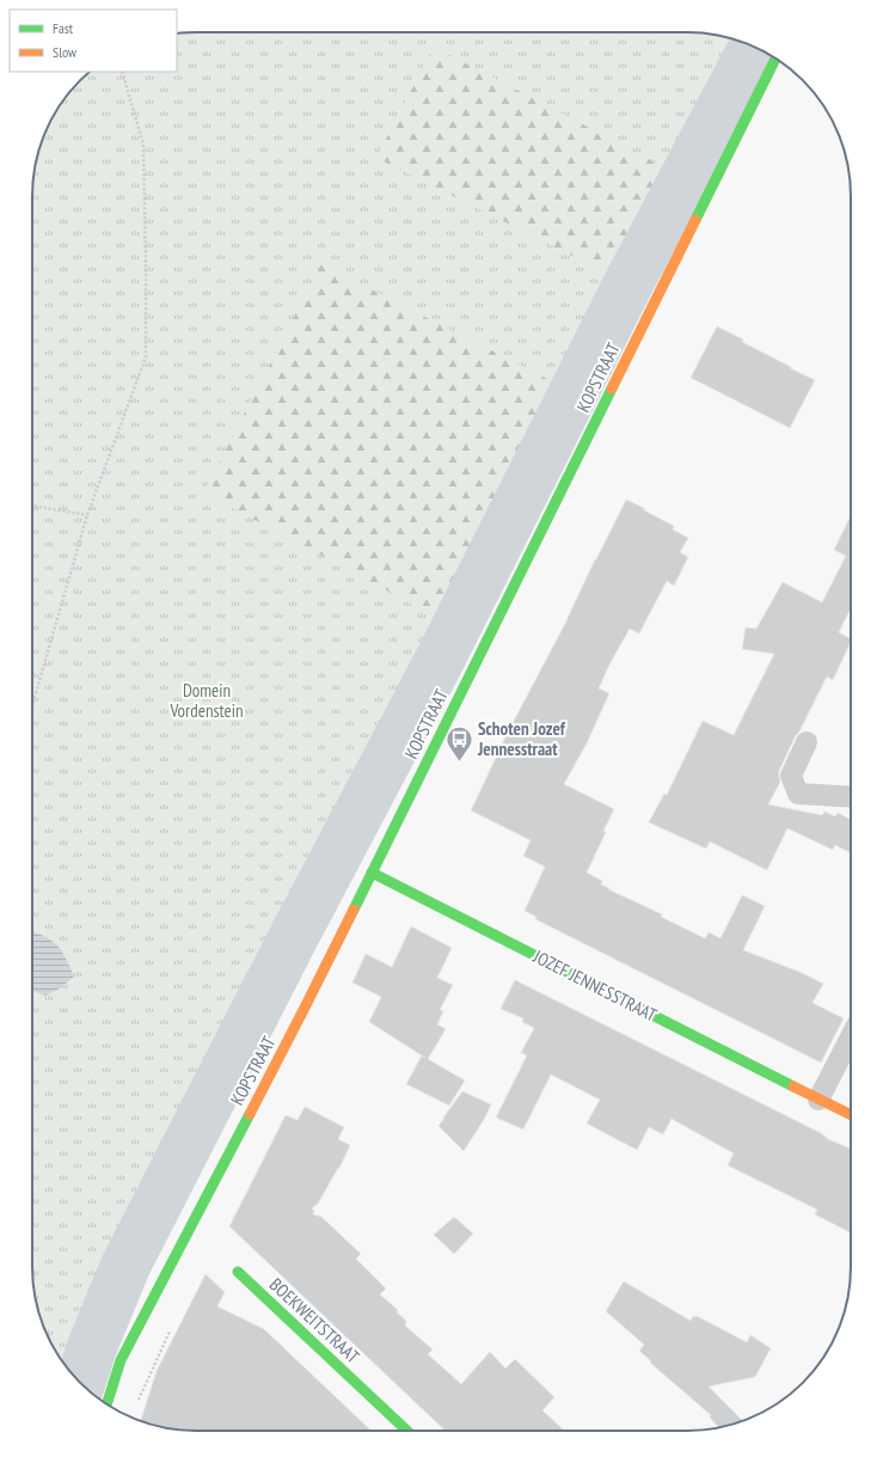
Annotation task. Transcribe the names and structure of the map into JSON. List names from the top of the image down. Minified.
{"streets":{"main road":["KOPSTRAAT","JOZEF JENNESSTRAAT","BOEKWEITSTRAAT"]},"crossings":[["KOPSTRAAT","JOZEF JENNESSTRAAT"]],"parks":["Domein Vordenstein"],"places":{"bus stop":["Schoten Jozef Jennesstraat"]},"legend":["Fast","Slow"]}
